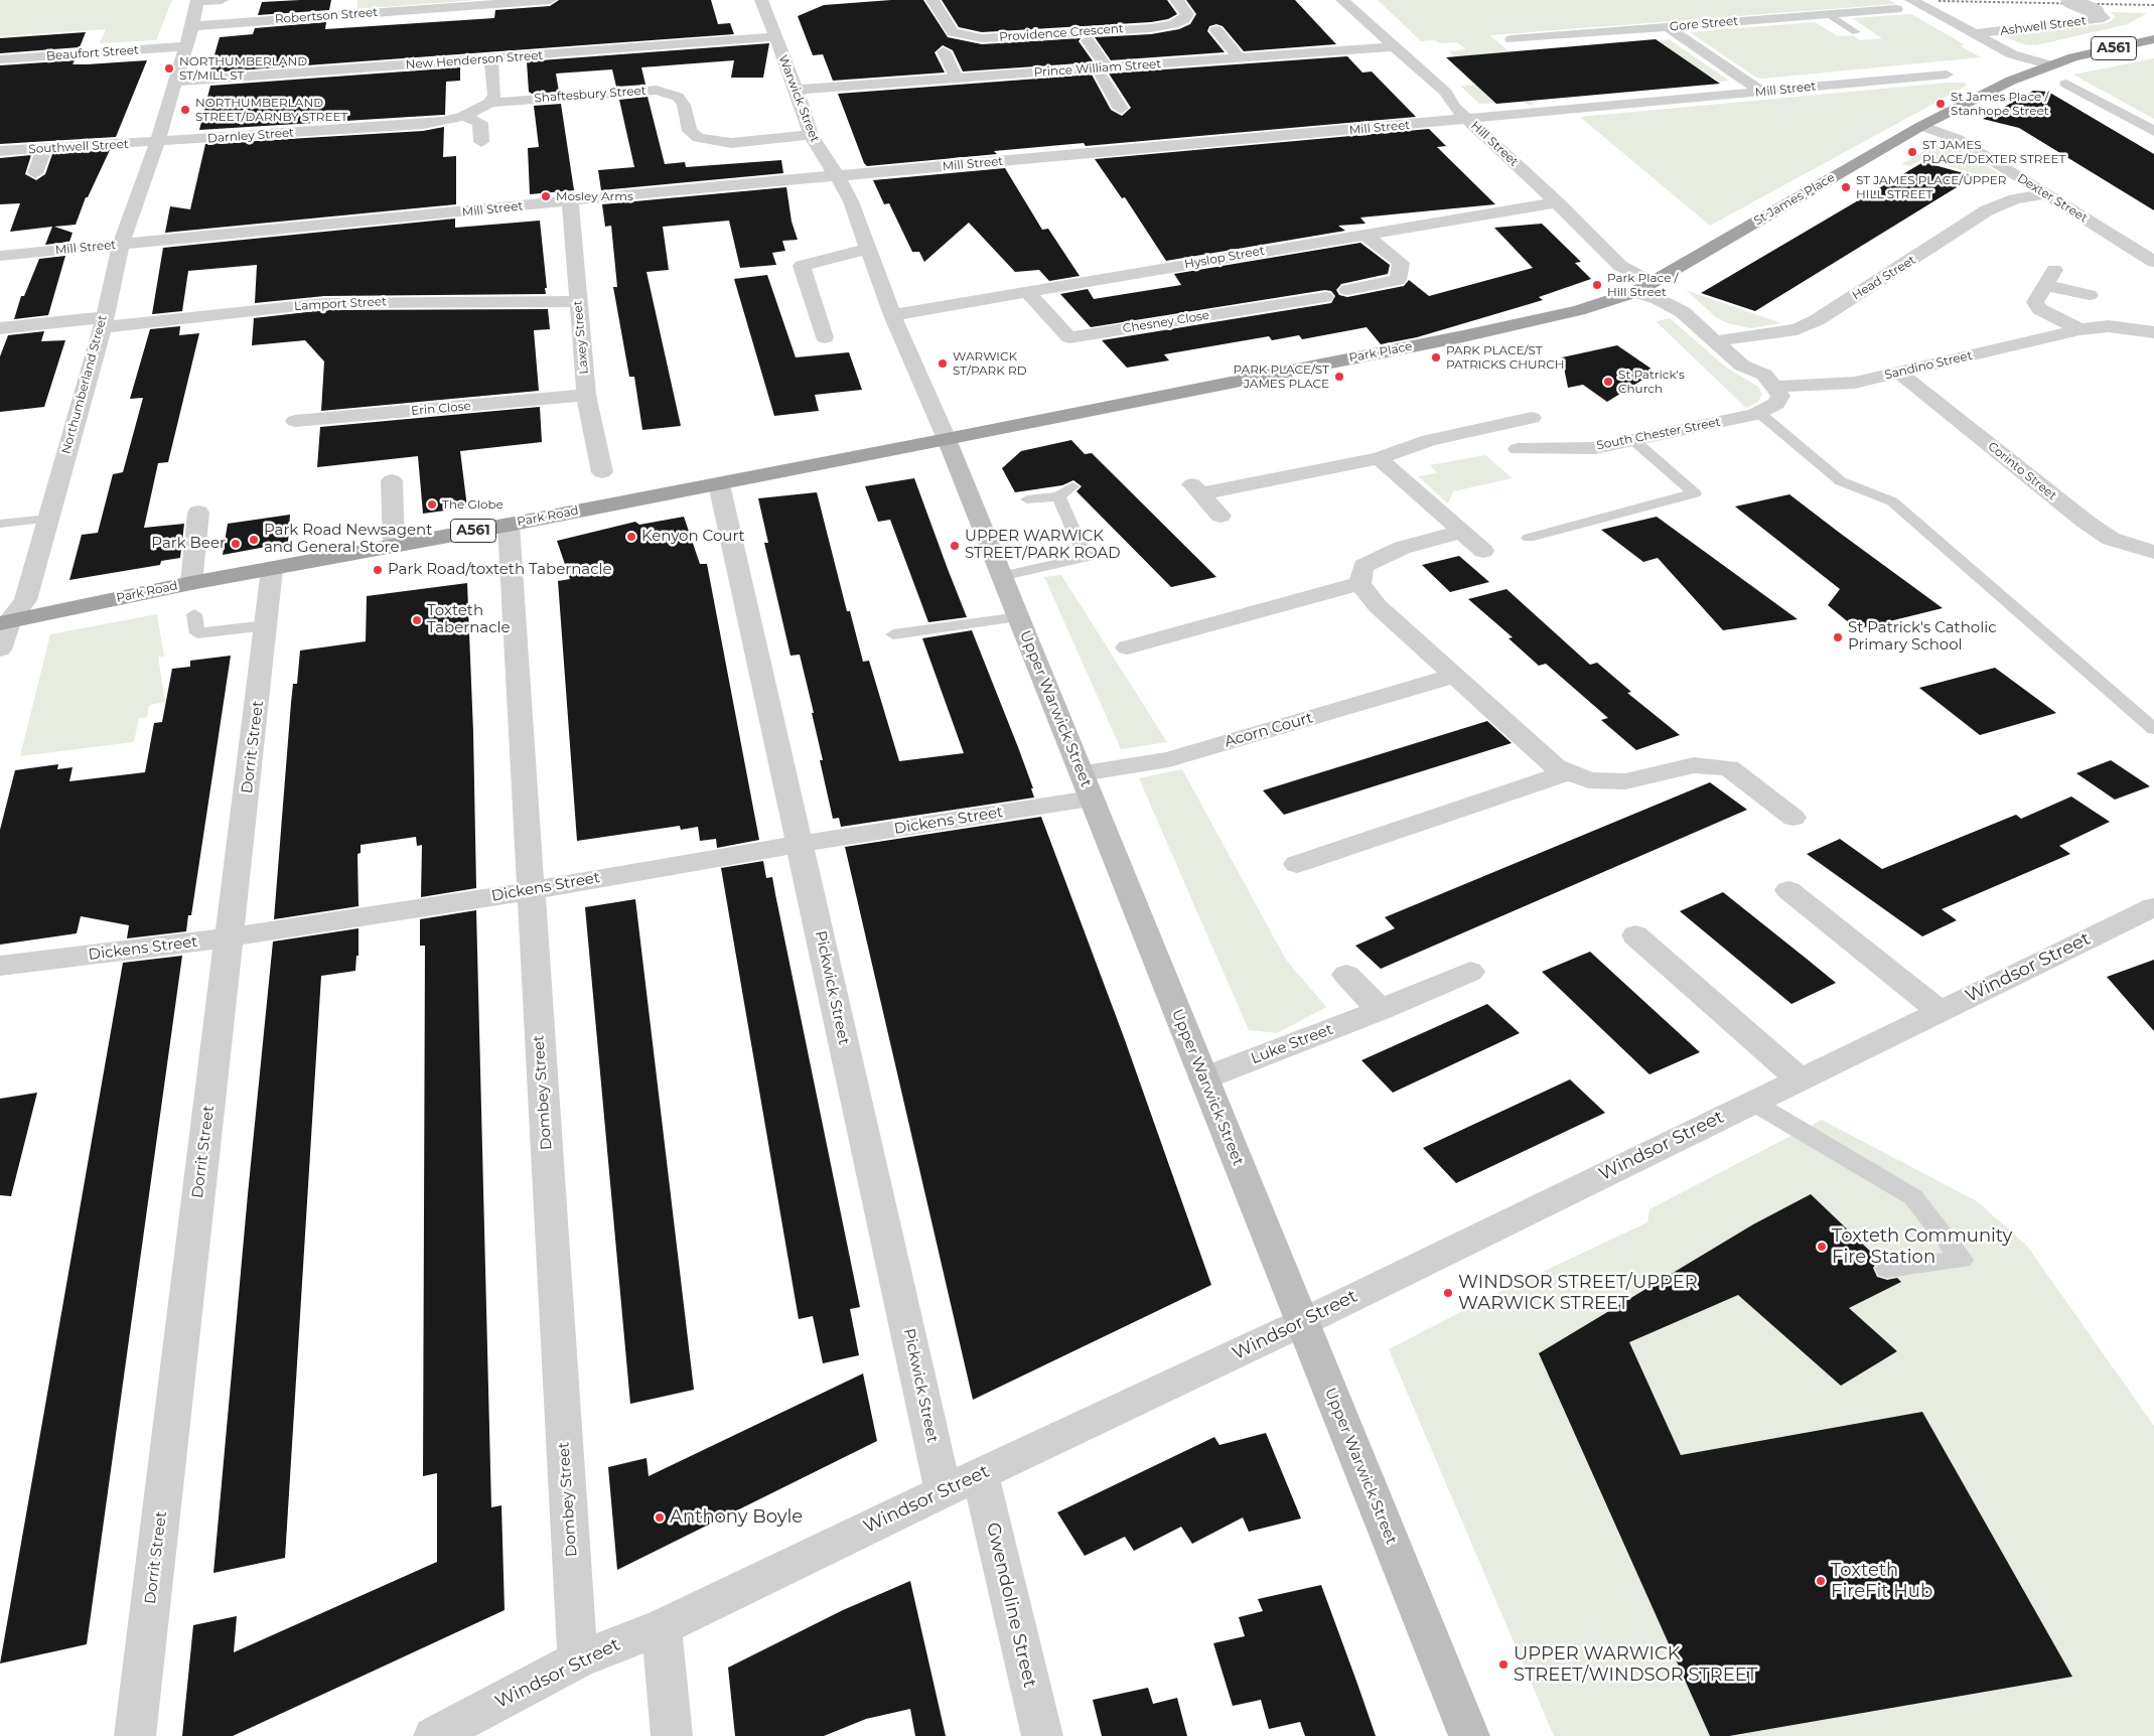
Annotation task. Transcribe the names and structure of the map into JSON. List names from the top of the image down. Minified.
{"streets":{"highway":["A561","St James Place","Park Place","Park Road"],"main road":["Upper Warwick Street"],"street":["Robertson Street","Gore Street","Ashwell Street","Providence Crescent","Beaufort Street","New Henderson Street","Prince William Street","Mill Street","Shaftesbury Street","Warwick Street","Darnley Street","Hill Street","Southwell Street","Dexter Street","Hyslop Street","Head Street","Lamport Street","Chesney Close","Laxey Street","Sandino Street","Northumberland Street","Erin Close","South Chester Street","Corinto Street","Acorn Court","Dorrit Street","Dickens Street","Windsor Street","Pickwick Street","Luke Street","Dombey Street","Gwendoline Street"]},"crossings":[["Robertson Street","Northumberland Street"],["Beaufort Street","Northumberland Street"],["New Henderson Street","Warwick Street"],["New Henderson Street","Northumberland Street"],["Prince William Street","Warwick Street"],["Prince William Street","Hill Street"],["Mill Street","Warwick Street"],["Mill Street","Hill Street"],["Mill Street","Laxey Street"],["Mill Street","Northumberland Street"],["Shaftesbury Street","Warwick Street"],["Shaftesbury Street","Darnley Street"],["Warwick Street","Hyslop Street"],["Warwick Street","Park Place"],["Warwick Street","Park Road"],["Warwick Street","Upper Warwick Street"],["Darnley Street","Southwell Street"],["Darnley Street","Northumberland Street"],["Hill Street","St James Place"],["Hill Street","Hyslop Street"],["Hill Street","Head Street"],["Hill Street","Park Place"],["Hill Street","Sandino Street"],["Hill Street","South Chester Street"],["Southwell Street","Northumberland Street"],["Dexter Street","St James Place"],["Dexter Street","Head Street"],["St James Place","Park Place"],["Hyslop Street","Chesney Close"],["Lamport Street","Laxey Street"],["Lamport Street","Northumberland Street"],["Laxey Street","Erin Close"],["Park Place","Park Road"],["Park Place","Upper Warwick Street"],["Sandino Street","South Chester Street"],["Sandino Street","Corinto Street"],["Northumberland Street","Park Road"],["Park Road","Upper Warwick Street"],["Park Road","Dorrit Street"],["Park Road","Pickwick Street"],["Park Road","Dombey Street"],["Upper Warwick Street","Acorn Court"],["Upper Warwick Street","Dickens Street"],["Upper Warwick Street","Windsor Street"],["Upper Warwick Street","Luke Street"],["Acorn Court","Dickens Street"],["Dorrit Street","Dickens Street"],["Dickens Street","Pickwick Street"],["Dickens Street","Dombey Street"],["Windsor Street","Pickwick Street"],["Windsor Street","Dombey Street"],["Windsor Street","Gwendoline Street"]],"places":["NORTHUMBERLAND ST/MILL ST","St James Place / Stanhope Street","NORTHUMBERLAND STREET/DARNBY STREET","ST JAMES PLACE/DEXTER STREET","ST JAMES PLACE/UPPER HILL STREET","Mosley Arms","Park Place / Hill Street","PARK PLACE/ST PATRICKS CHURCH","WARWICK ST/PARK RD","PARK PLACE/ST JAMES PLACE","St Patrick's Church","The Globe","Kenyon Court","Park Road Newsagent and General Store","Park Beer","UPPER WARWICK STREET/PARK ROAD","Park Road/toxteth Tabernacle","Toxteth Tabernacle","St Patrick's Catholic Primary School","Toxteth Community Fire Station","WINDSOR STREET/UPPER WARWICK STREET","Anthony Boyle","Toxteth FireFit Hub","UPPER WARWICK STREET/WINDSOR STREET"]}
